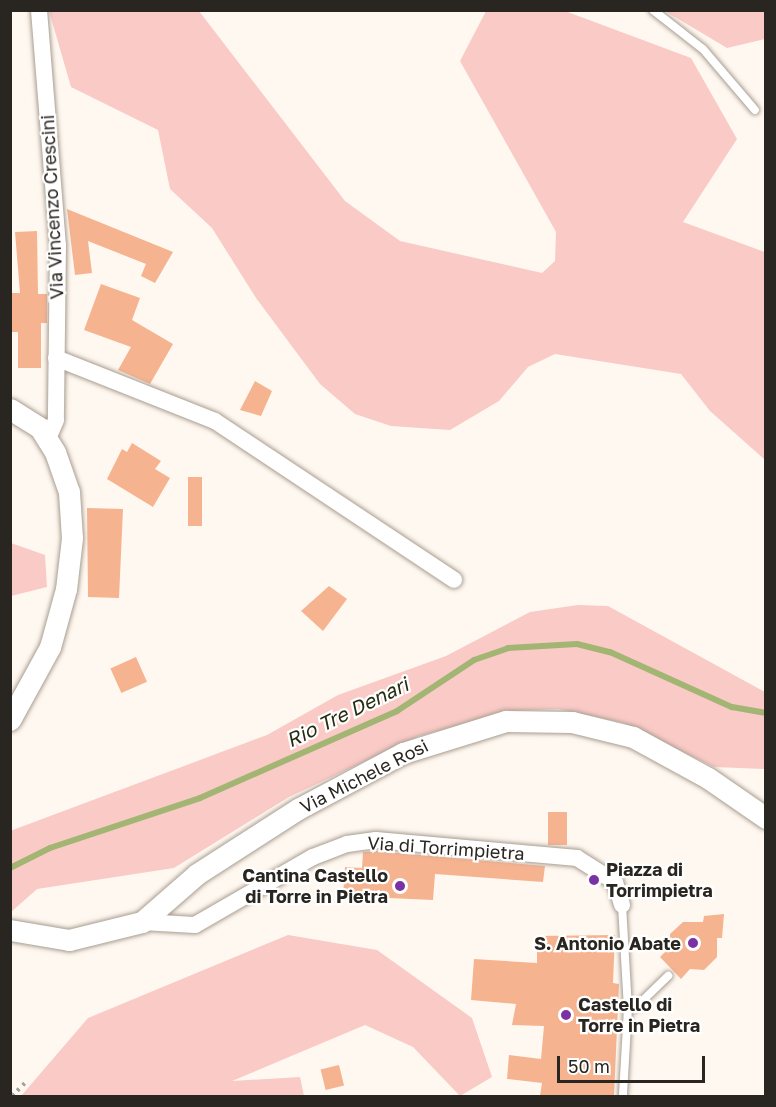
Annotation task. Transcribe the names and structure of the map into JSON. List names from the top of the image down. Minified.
{"streets":{"street":["Via Vincenzo Crescini","Via Michele Rosi","Via di Torrimpietra"]},"crossings":[["Via Michele Rosi","Via di Torrimpietra"]],"water":["Rio Tre Denari"],"places":["Piazza di Torrimpietra","Cantina Castello di Torre in Pietra","S. Antonio Abate","Castello di Torre in Pietra"],"scale_bar":"50 m"}
